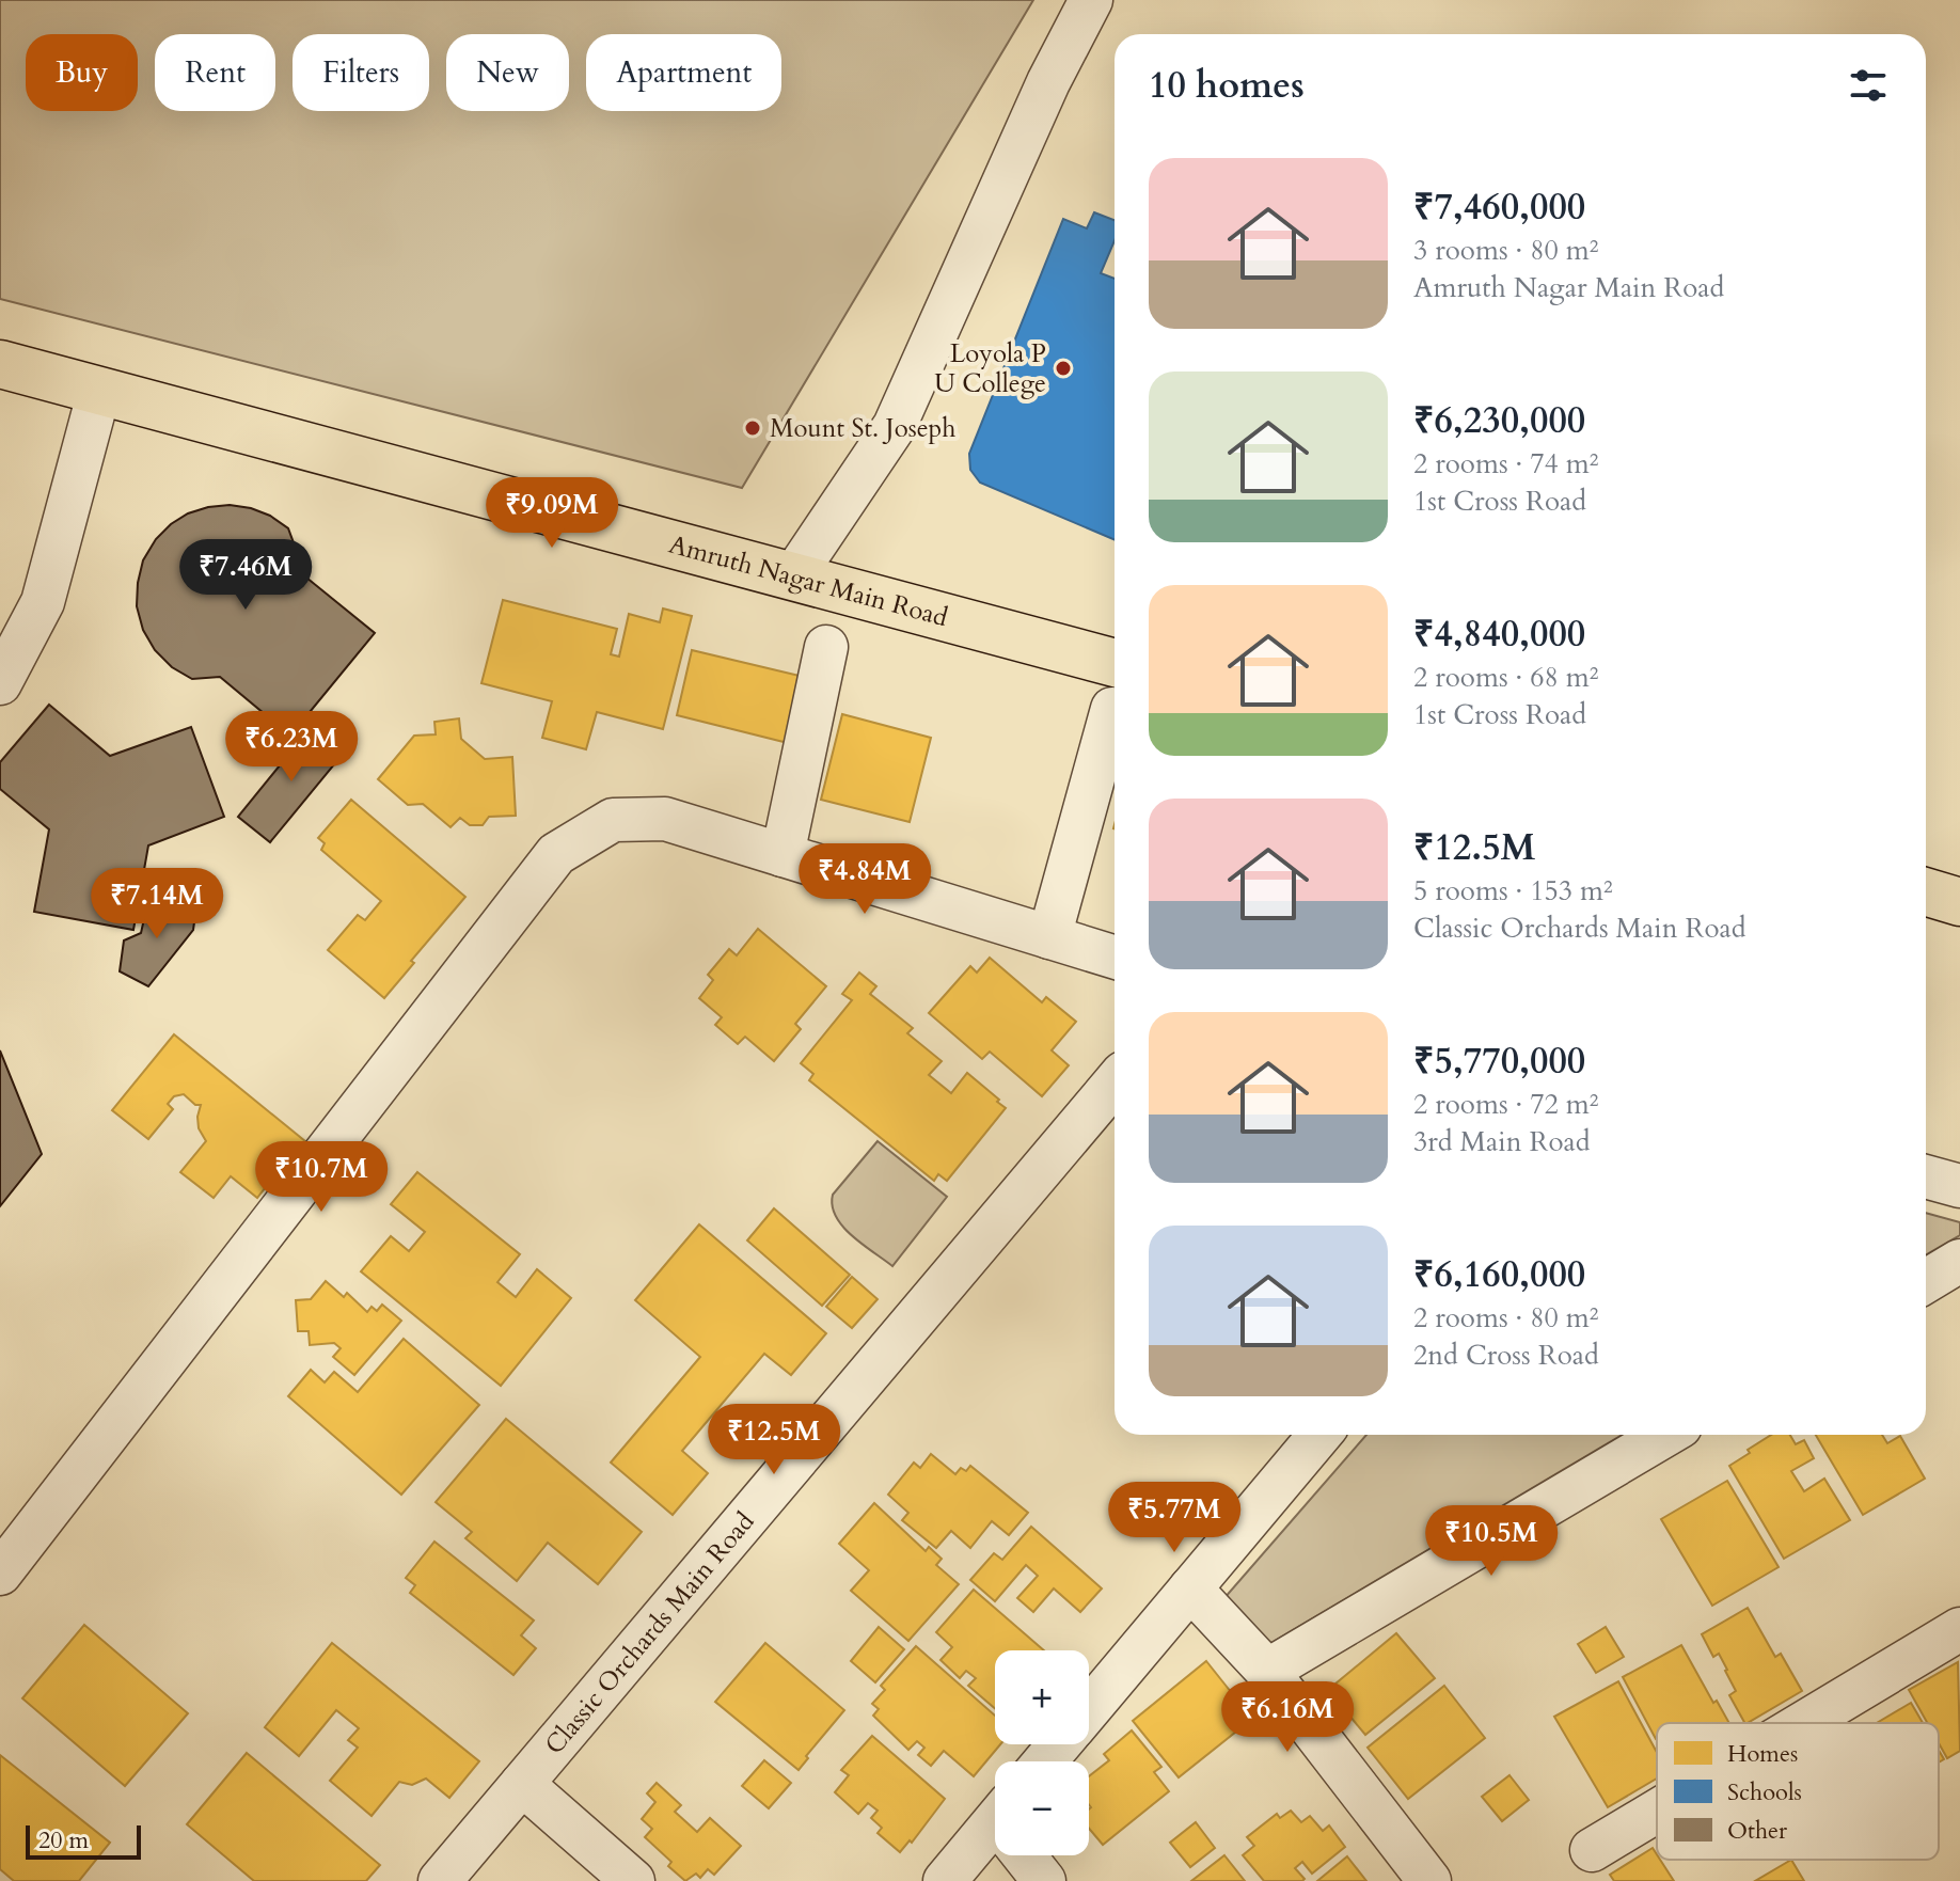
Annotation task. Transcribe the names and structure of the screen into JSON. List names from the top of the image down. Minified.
{"streets":{"main road":["Amruth Nagar Main Road"],"street":["Classic Orchards Main Road"]},"places":["Loyola P U College","Mount St. Joseph"],"legend":["Homes","Schools","Other"],"scale_bar":"20 m","page":{"chip":["Buy","Rent","Filters","New","Apartment"],"heading":"10 homes","list":[{"name":"₹7,460,000","note":"3 rooms · 80 m² · Amruth Nagar Main Road"},{"name":"₹6,230,000","note":"2 rooms · 74 m² · 1st Cross Road"},{"name":"₹4,840,000","note":"2 rooms · 68 m² · 1st Cross Road"},{"name":"₹12.5M","note":"5 rooms · 153 m² · Classic Orchards Main Road"},{"name":"₹5,770,000","note":"2 rooms · 72 m² · 3rd Main Road"},{"name":"₹6,160,000","note":"2 rooms · 80 m² · 2nd Cross Road"}],"price":["₹9.09M","₹7.46M","₹6.23M","₹4.84M","₹7.14M","₹10.7M","₹12.5M","₹5.77M","₹10.5M","₹6.16M"],"map_buttons":["+","−"],"scale":"20 m"}}
